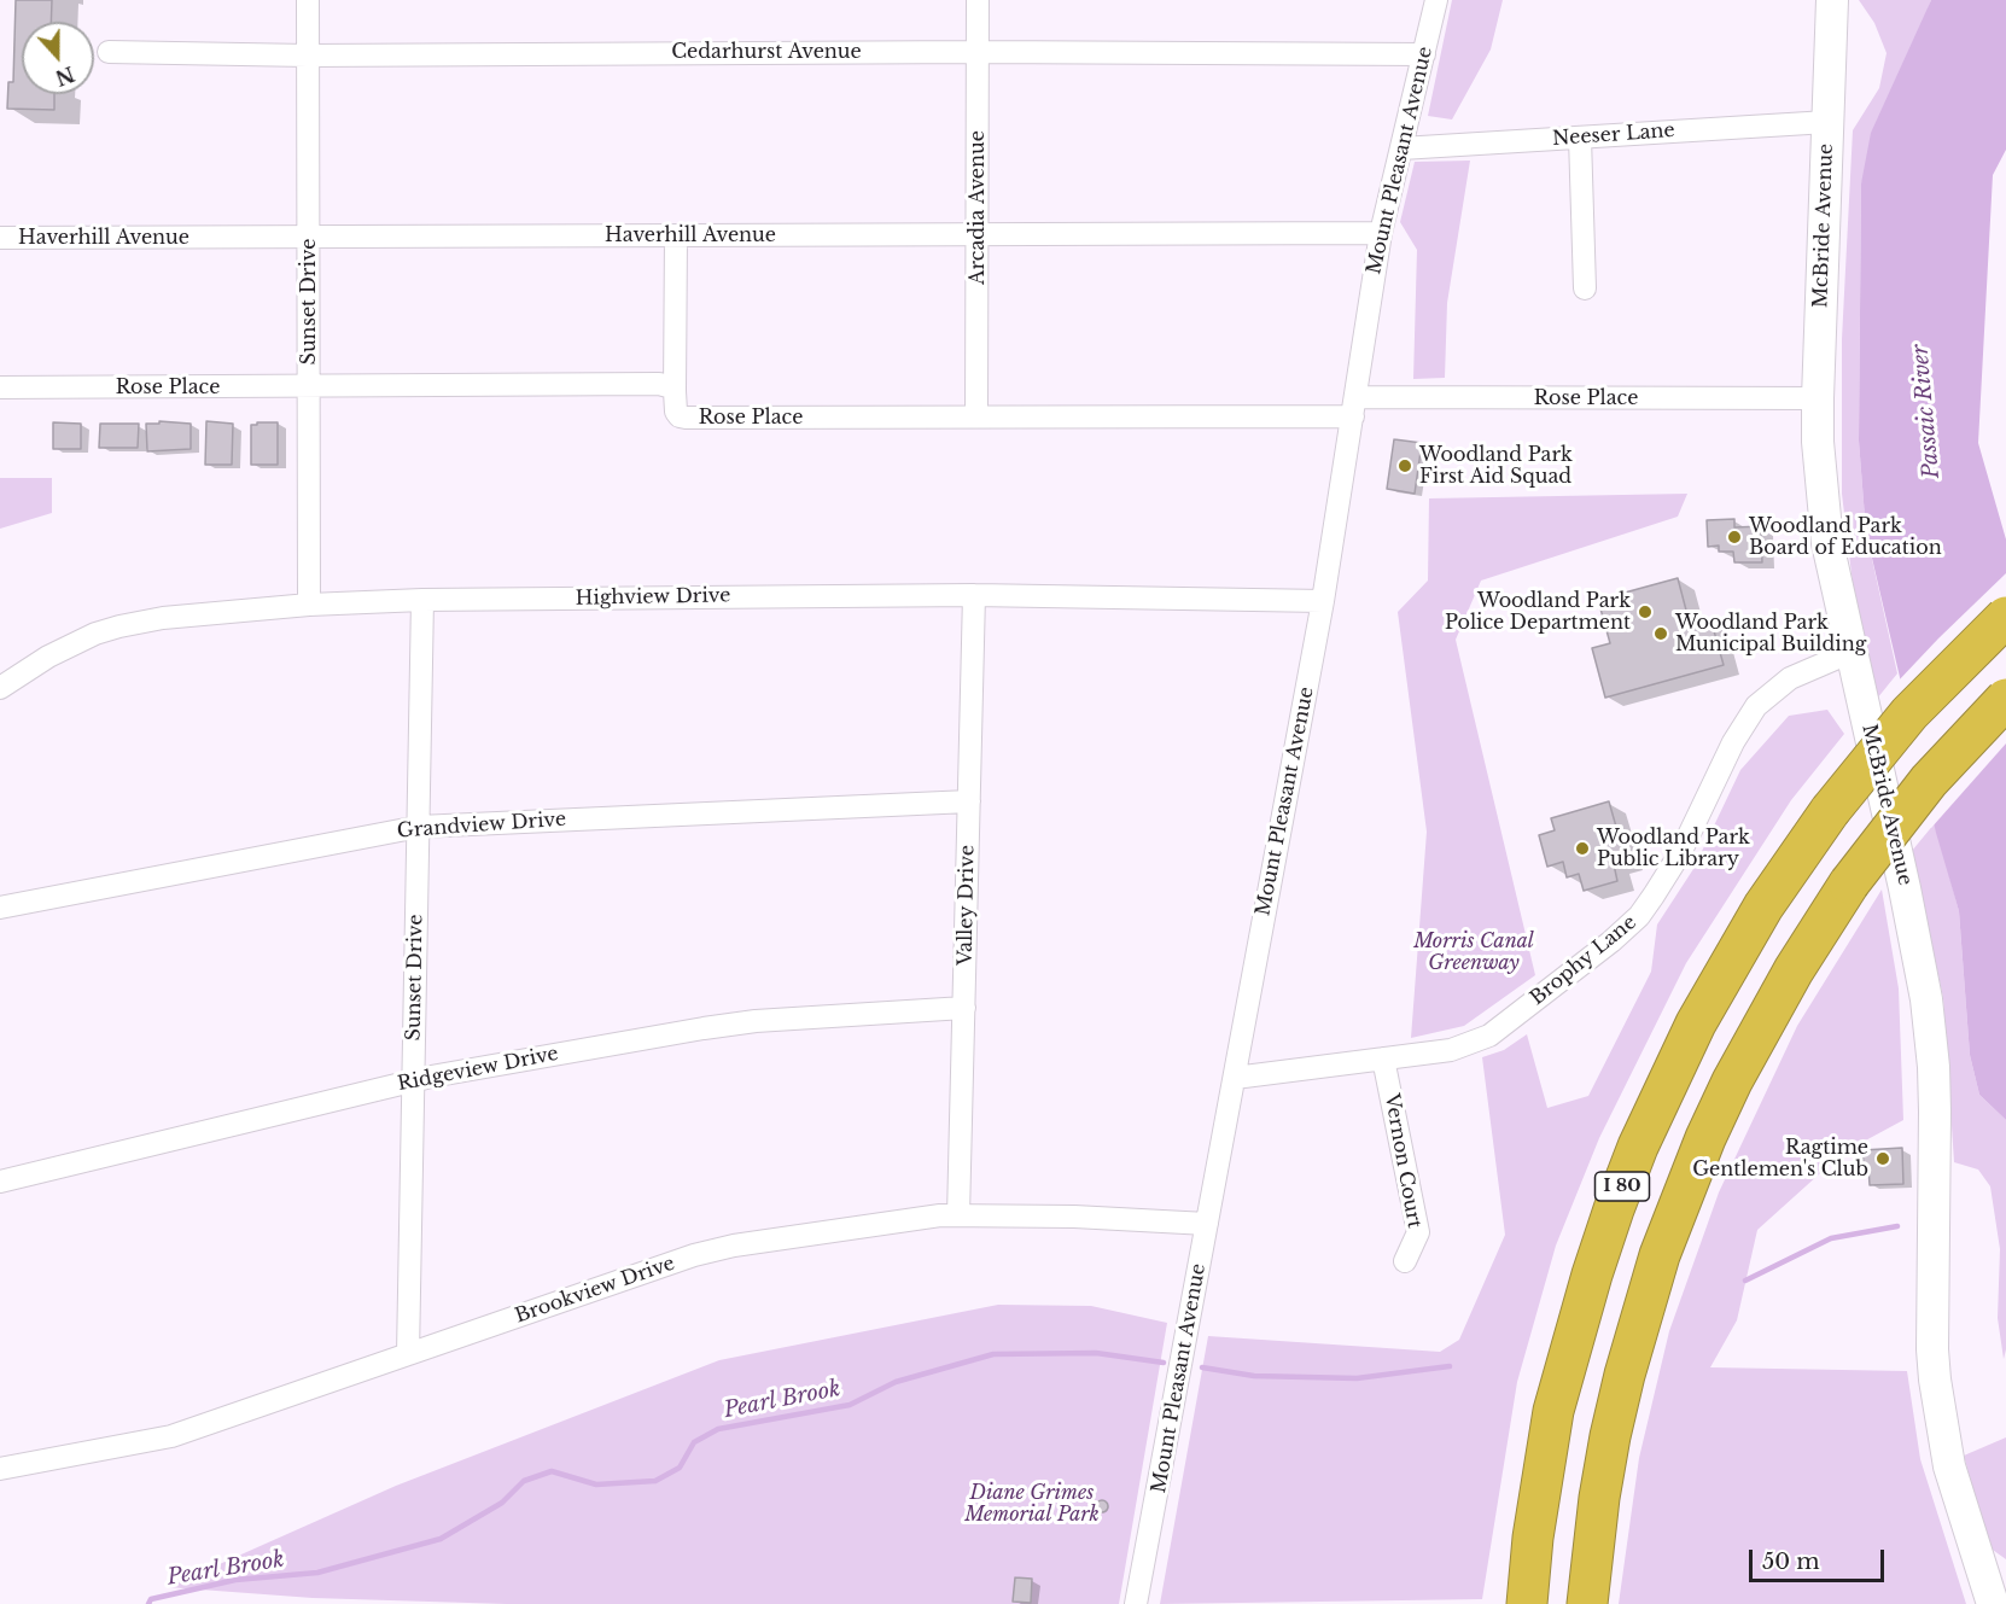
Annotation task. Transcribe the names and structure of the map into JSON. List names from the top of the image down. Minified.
{"streets":{"highway":["I 80"],"main road":["McBride Avenue"],"street":["Cedarhurst Avenue","Neeser Lane","Mount Pleasant Avenue","Arcadia Avenue","Haverhill Avenue","Sunset Drive","Rose Place","Highview Drive","Grandview Drive","Valley Drive","Brophy Lane","Ridgeview Drive","Vernon Court","Brookview Drive"]},"crossings":[["Cedarhurst Avenue","Mount Pleasant Avenue"],["Cedarhurst Avenue","Arcadia Avenue"],["Cedarhurst Avenue","Sunset Drive"],["Neeser Lane","Mount Pleasant Avenue"],["Neeser Lane","McBride Avenue"],["Mount Pleasant Avenue","Haverhill Avenue"],["Mount Pleasant Avenue","Rose Place"],["Mount Pleasant Avenue","Highview Drive"],["Mount Pleasant Avenue","Brophy Lane"],["Mount Pleasant Avenue","Brookview Drive"],["Arcadia Avenue","Haverhill Avenue"],["Arcadia Avenue","Rose Place"],["McBride Avenue","Rose Place"],["McBride Avenue","Brophy Lane"],["Haverhill Avenue","Sunset Drive"],["Sunset Drive","Rose Place"],["Sunset Drive","Highview Drive"],["Sunset Drive","Grandview Drive"],["Sunset Drive","Ridgeview Drive"],["Sunset Drive","Brookview Drive"],["Highview Drive","Valley Drive"],["Grandview Drive","Valley Drive"],["Valley Drive","Ridgeview Drive"],["Valley Drive","Brookview Drive"],["Brophy Lane","Vernon Court"]],"water":["Passaic River","Pearl Brook"],"parks":["Morris Canal Greenway","Diane Grimes Memorial Park"],"places":["Woodland Park First Aid Squad","Woodland Park Board of Education","Woodland Park Police Department","Woodland Park Municipal Building","Woodland Park Public Library","Ragtime Gentlemen's Club"],"scale_bar":"50 m","north":"bottom"}
